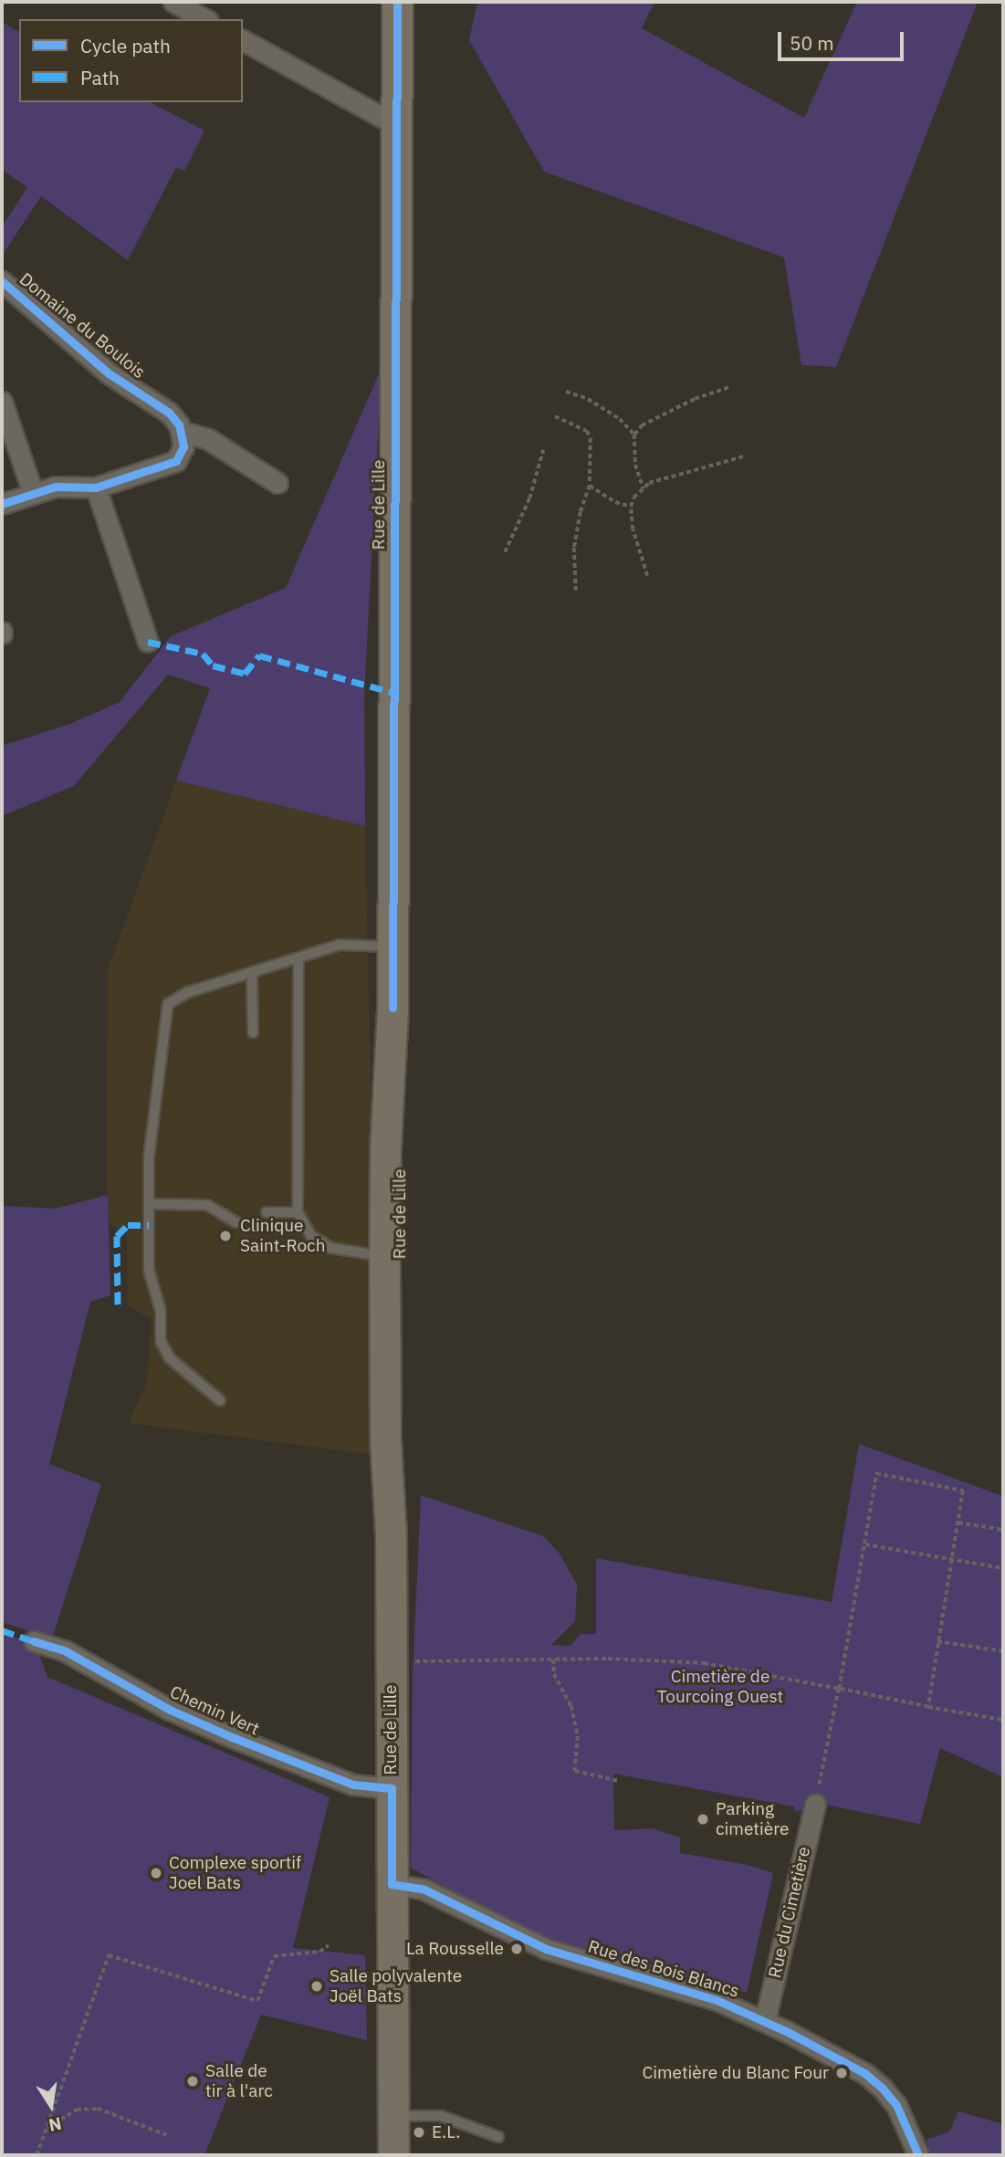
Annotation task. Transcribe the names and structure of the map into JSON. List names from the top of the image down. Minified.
{"streets":{"main road":["Rue de Lille"],"street":["Domaine du Boulois","Chemin Vert","Rue du Cimetière","Rue des Bois Blancs"]},"crossings":[["Rue de Lille","Chemin Vert"],["Rue de Lille","Rue des Bois Blancs"],["Rue du Cimetière","Rue des Bois Blancs"]],"parks":["Cimetière de Tourcoing Ouest"],"places":["Clinique Saint-Roch","Parking cimetière","Complexe sportif Joel Bats","La Rousselle","Salle polyvalente Joël Bats","Cimetière du Blanc Four","Salle de tir à l'arc","E.L."],"legend":["Cycle path","Path"],"scale_bar":"50 m","north":"bottom"}
